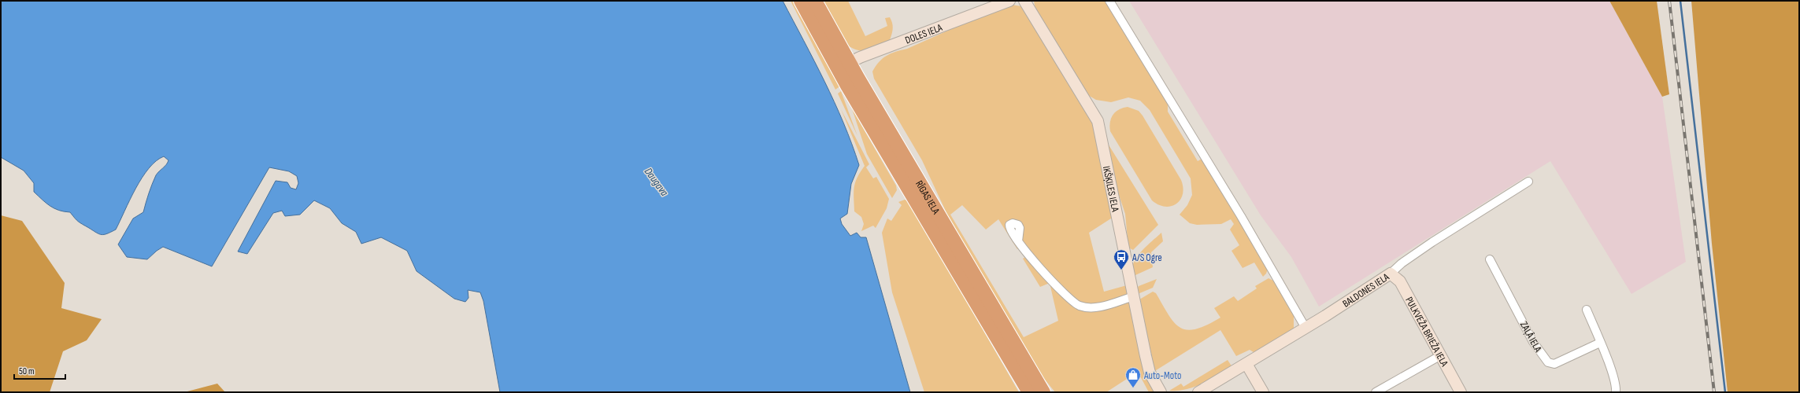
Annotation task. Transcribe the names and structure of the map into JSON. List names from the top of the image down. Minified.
{"streets":{"highway":["RĪGAS IELA"],"street":["DOLES IELA","IKŠĶILES IELA","BALDONES IELA","PULKVEŽA BRIEŽA IELA","ZAĻĀ IELA"]},"crossings":[["DOLES IELA","RĪGAS IELA"],["BALDONES IELA","PULKVEŽA BRIEŽA IELA"]],"water":["Daugava"],"places":{"bus stop":["A/S Ogre"],"shop":["Auto-Moto"]},"scale_bar":"50 m"}
